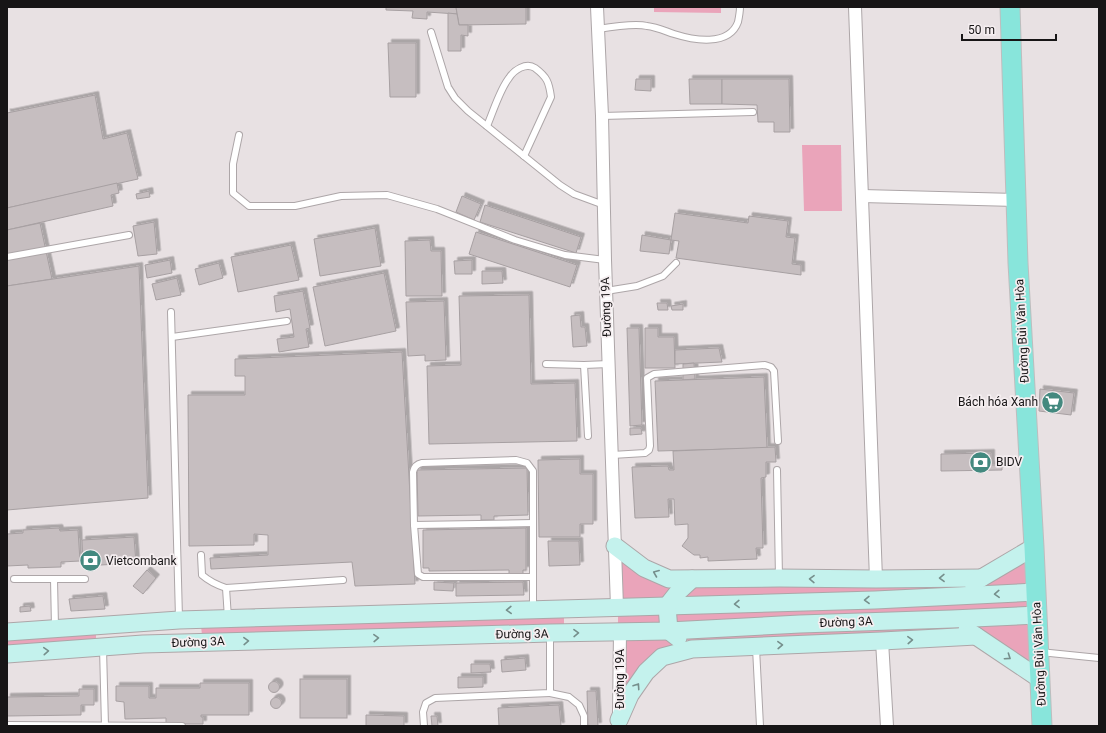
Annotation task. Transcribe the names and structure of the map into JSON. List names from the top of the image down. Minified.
{"streets":{"main road":["Đường Bùi Văn Hòa"],"street":["Đường 19A","Đường 3A"]},"crossings":[["Đường 19A","Đường 3A"],["Đường Bùi Văn Hòa","Đường 3A"]],"places":{"supermarket":["Bách hóa Xanh"],"bank":["BIDV","Vietcombank"]},"scale_bar":"50 m"}
